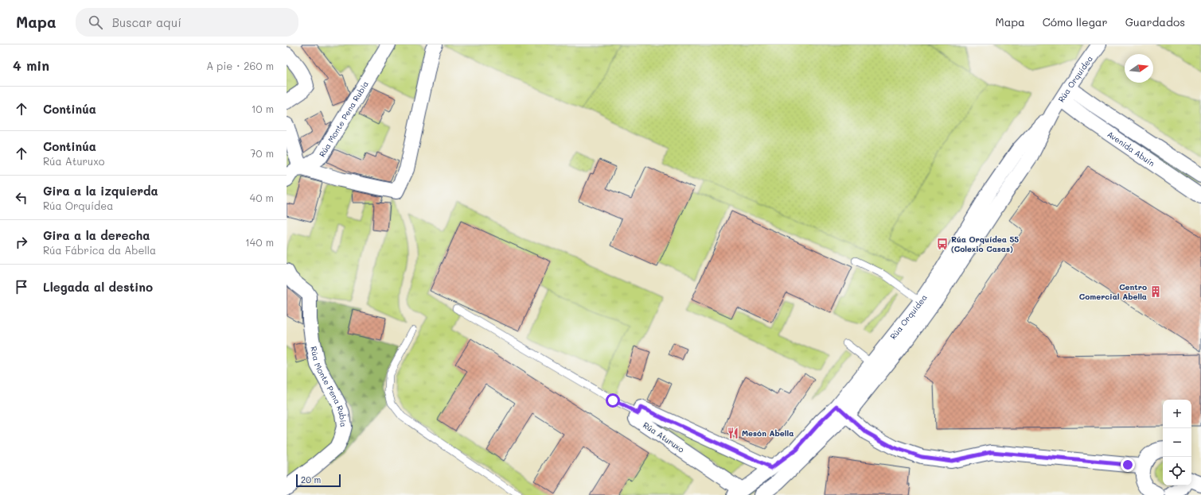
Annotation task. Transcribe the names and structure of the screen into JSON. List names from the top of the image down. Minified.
{"streets":{"street":["Rúa Orquídea","Rúa Monte Pena Rubia","Avenida Abuín","Rúa Aturuxo"]},"crossings":[["Rúa Orquídea","Avenida Abuín"],["Rúa Orquídea","Rúa Aturuxo"]],"places":{"bus stop":["Rúa Orquídea 55 (Colexio Casas)"],"building":["Centro Comercial Abella"],"restaurant":["Mesón Abella"]},"scale_bar":"20 m","north":"right","page":{"header":"Mapa","search":"Buscar aquí","nav":["Mapa","Cómo llegar","Guardados"],"heading":["4 min","A pie · 260 m"],"list":[["Continúa","10 m"],["Continúa","Rúa Aturuxo","70 m"],["Gira a la izquierda","Rúa Orquídea","40 m"],["Gira a la derecha","Rúa Fábrica da Abella","140 m"],"Llegada al destino"],"map_buttons":["+","−"],"scale":"20 m"}}
